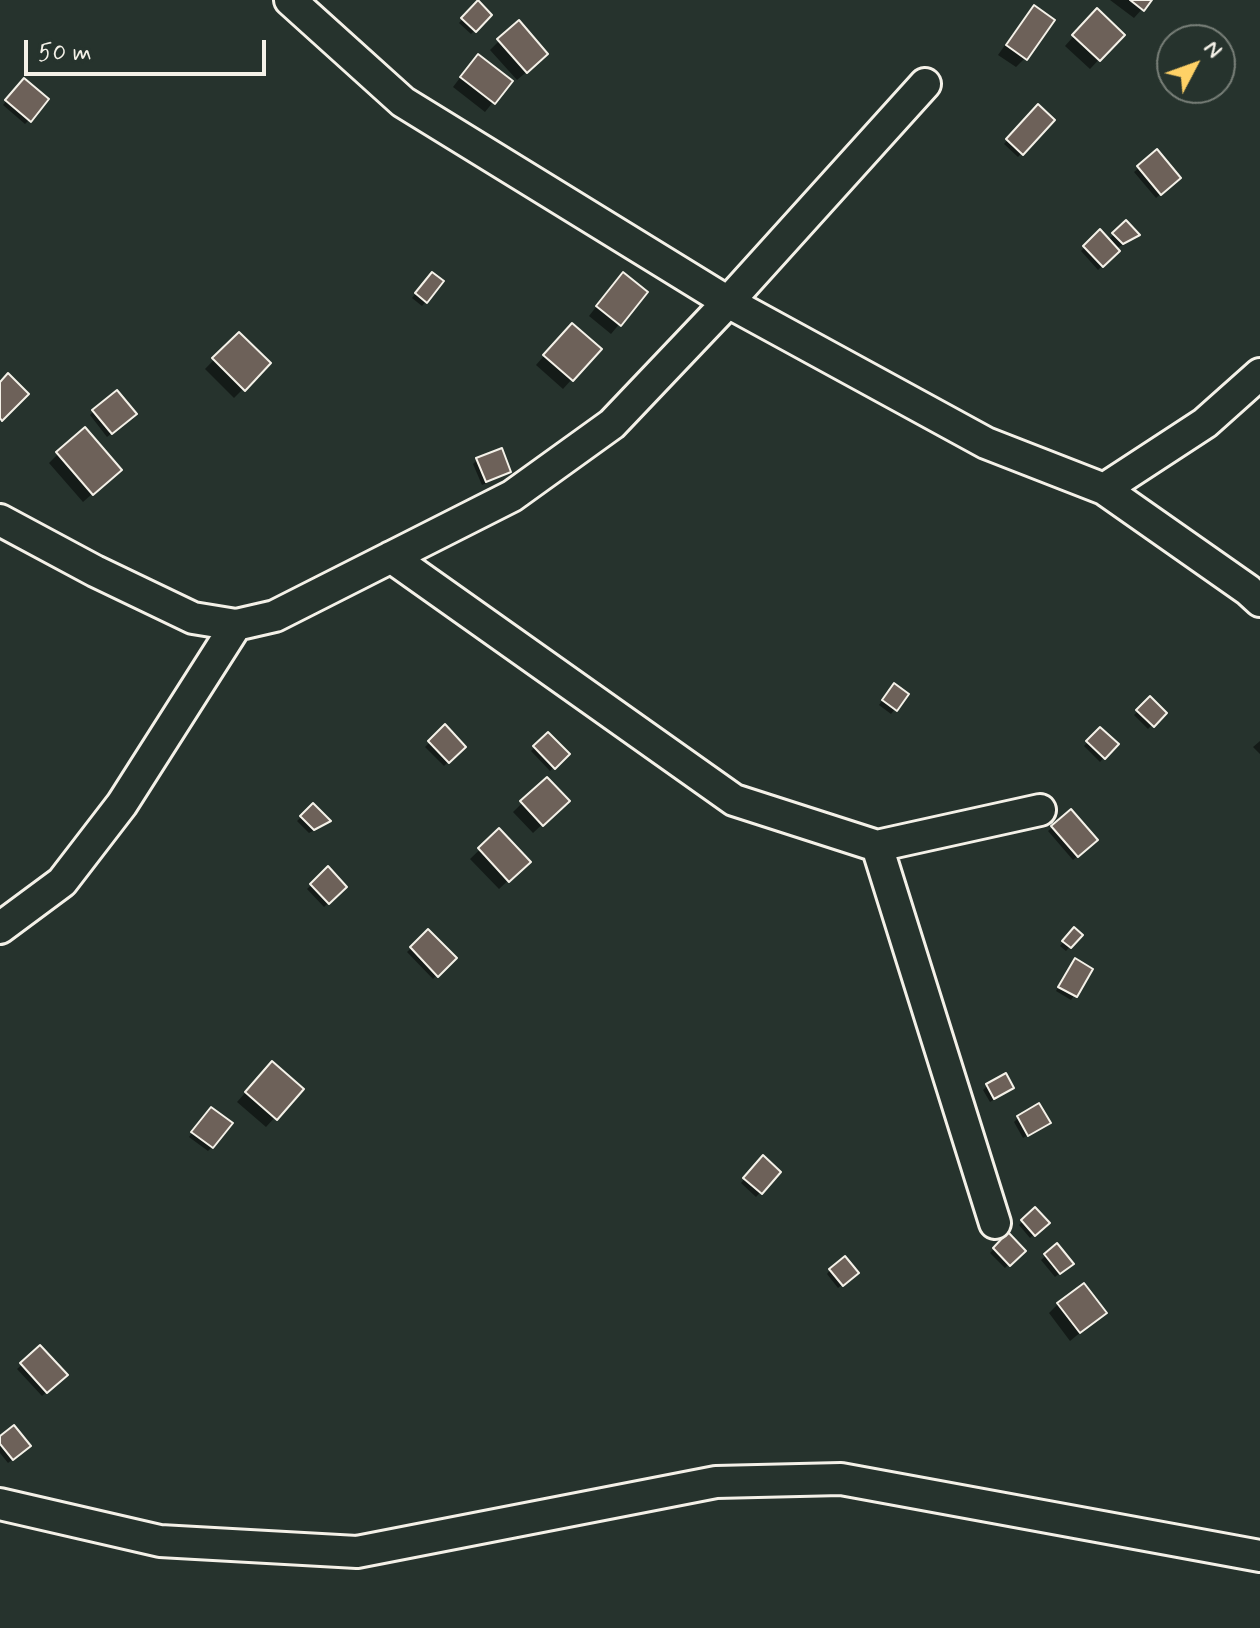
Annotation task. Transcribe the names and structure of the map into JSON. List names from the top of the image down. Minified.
{"scale_bar":"50 m","north":"top right"}
